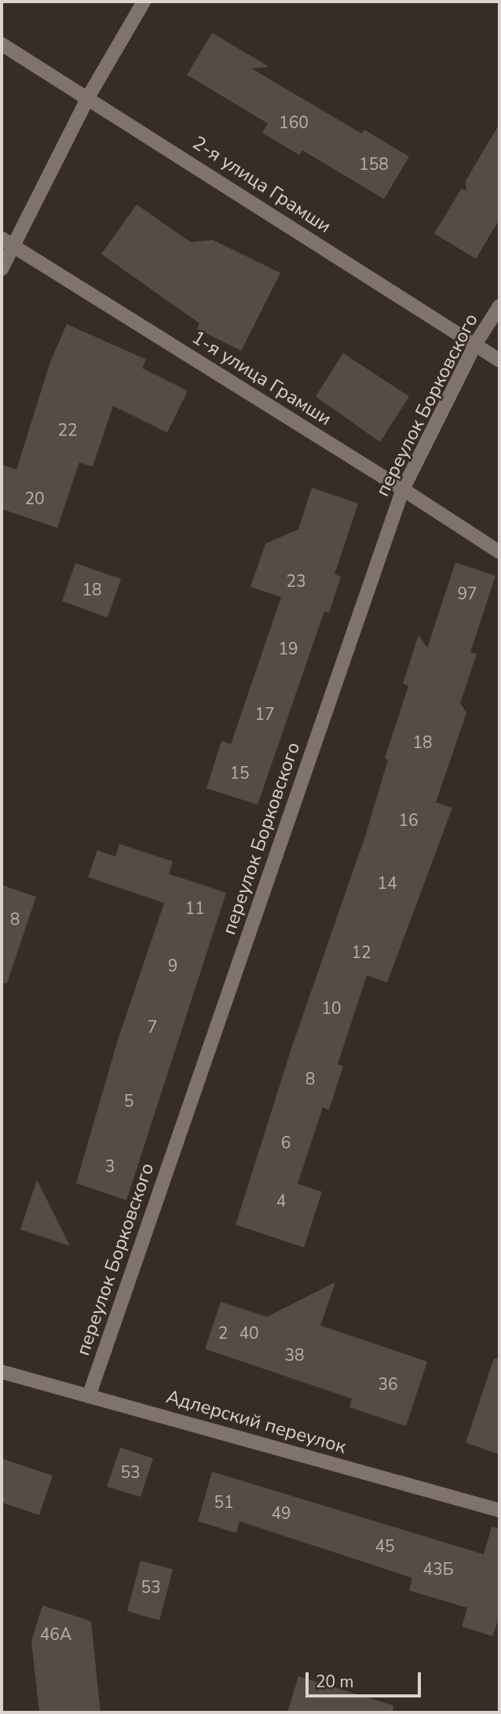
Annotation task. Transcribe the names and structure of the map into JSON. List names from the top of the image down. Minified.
{"streets":{"street":["2-я улица Грамши","1-я улица Грамши","переулок Борковского","Адлерский переулок"]},"crossings":[["2-я улица Грамши","переулок Борковского"],["1-я улица Грамши","переулок Борковского"],["переулок Борковского","Адлерский переулок"]],"house_numbers":["160","158","22","20","23","18","97","19","17","18","15","16","14","11","8","12","9","10","7","8","5","6","3","4","2","40","38","36","53","51","49","45","43Б","53","46А"],"scale_bar":"20 m"}
